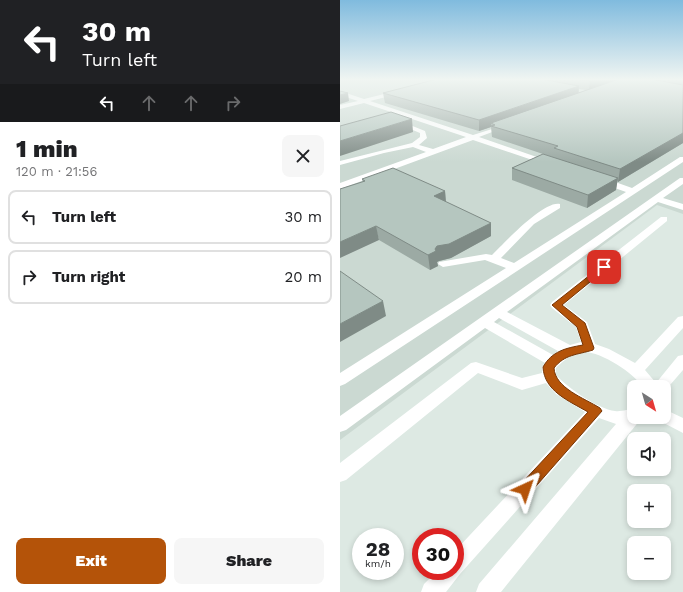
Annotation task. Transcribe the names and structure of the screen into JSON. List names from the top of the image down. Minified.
{"north":"bottom right","page":{"turn":["30 m","Turn left"],"heading":["1 min","120 m · 21:56"],"list":[{"name":"Turn left","value":"30 m"},{"name":"Turn right","value":"20 m"}],"map_buttons":["+","−"],"speed":"28 km/h","limit":"30","buttons":["Exit","Share"]}}
